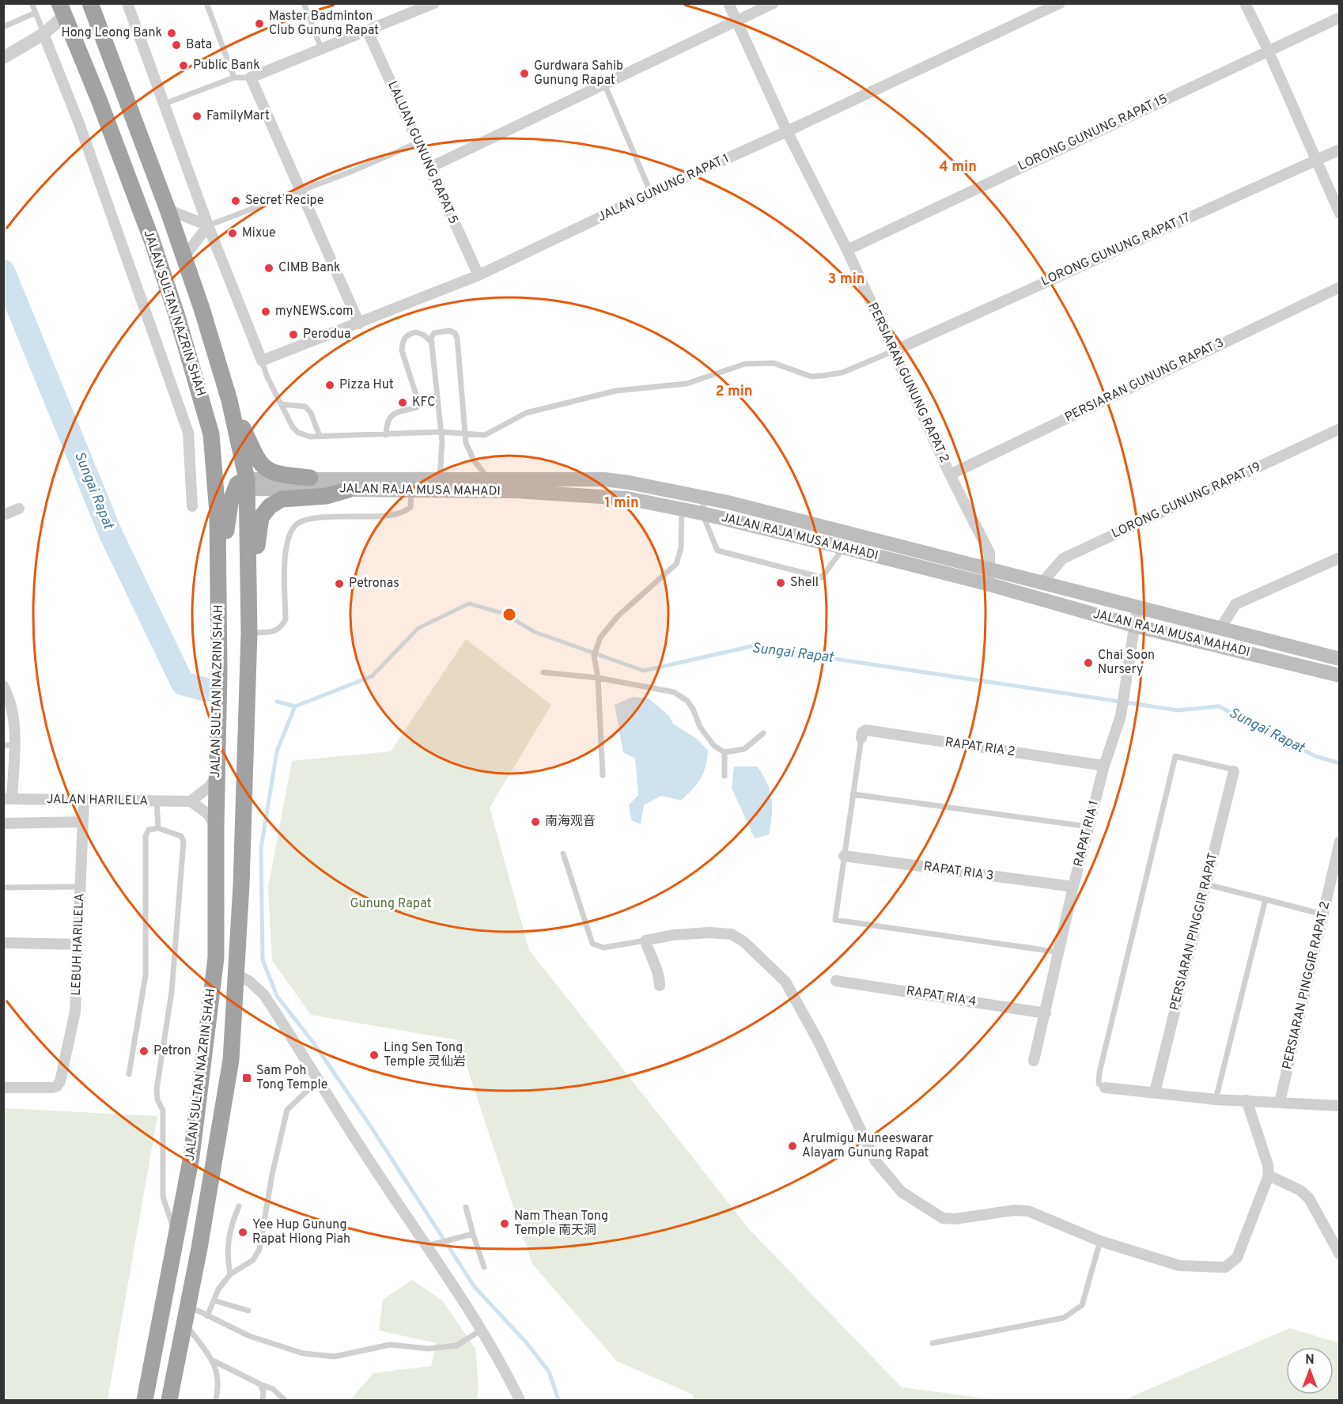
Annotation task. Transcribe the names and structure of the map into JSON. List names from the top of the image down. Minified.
{"streets":{"highway":["JALAN SULTAN NAZRIN SHAH"],"main road":["JALAN RAJA MUSA MAHADI"],"street":["LORONG GUNUNG RAPAT 15","LALUAN GUNUNG RAPAT 5","JALAN GUNUNG RAPAT 1","LORONG GUNUNG RAPAT 17","PERSIARAN GUNUNG RAPAT 3","PERSIARAN GUNUNG RAPAT 2","LORONG GUNUNG RAPAT 19","RAPAT RIA 2","JALAN HARILELA","RAPAT RIA 1","RAPAT RIA 3","PERSIARAN PINGGIR RAPAT","LEBUH HARILELA","PERSIARAN PINGGIR RAPAT 2","RAPAT RIA 4"]},"crossings":[["LORONG GUNUNG RAPAT 15","PERSIARAN GUNUNG RAPAT 2"],["LALUAN GUNUNG RAPAT 5","JALAN GUNUNG RAPAT 1"],["JALAN GUNUNG RAPAT 1","PERSIARAN GUNUNG RAPAT 2"],["LORONG GUNUNG RAPAT 17","PERSIARAN GUNUNG RAPAT 2"],["JALAN SULTAN NAZRIN SHAH","JALAN RAJA MUSA MAHADI"],["PERSIARAN GUNUNG RAPAT 3","PERSIARAN GUNUNG RAPAT 2"],["PERSIARAN GUNUNG RAPAT 2","JALAN RAJA MUSA MAHADI"],["JALAN RAJA MUSA MAHADI","LORONG GUNUNG RAPAT 19"],["JALAN RAJA MUSA MAHADI","RAPAT RIA 1"],["RAPAT RIA 2","RAPAT RIA 1"],["JALAN HARILELA","LEBUH HARILELA"],["RAPAT RIA 1","RAPAT RIA 3"],["RAPAT RIA 1","RAPAT RIA 4"]],"water":["Sungai Rapat"],"parks":["Gunung Rapat"],"places":{"other":["Master Badminton Club Gunung Rapat","Hong Leong Bank","Bata","Public Bank","Gurdwara Sahib Gunung Rapat","FamilyMart","Secret Recipe","Mixue","CIMB Bank","myNEWS.com","Perodua","Pizza Hut","KFC","Shell","Petronas","Chai Soon Nursery","南海观音","Petron","Ling Sen Tong Temple 灵仙岩","Arulmigu Muneeswarar Alayam Gunung Rapat","Nam Thean Tong Temple 南天洞","Yee Hup Gunung Rapat Hiong Piah"],"transit":["Sam Poh Tong Temple"]},"north":"top","rings":["4 min","3 min","2 min","1 min"]}
